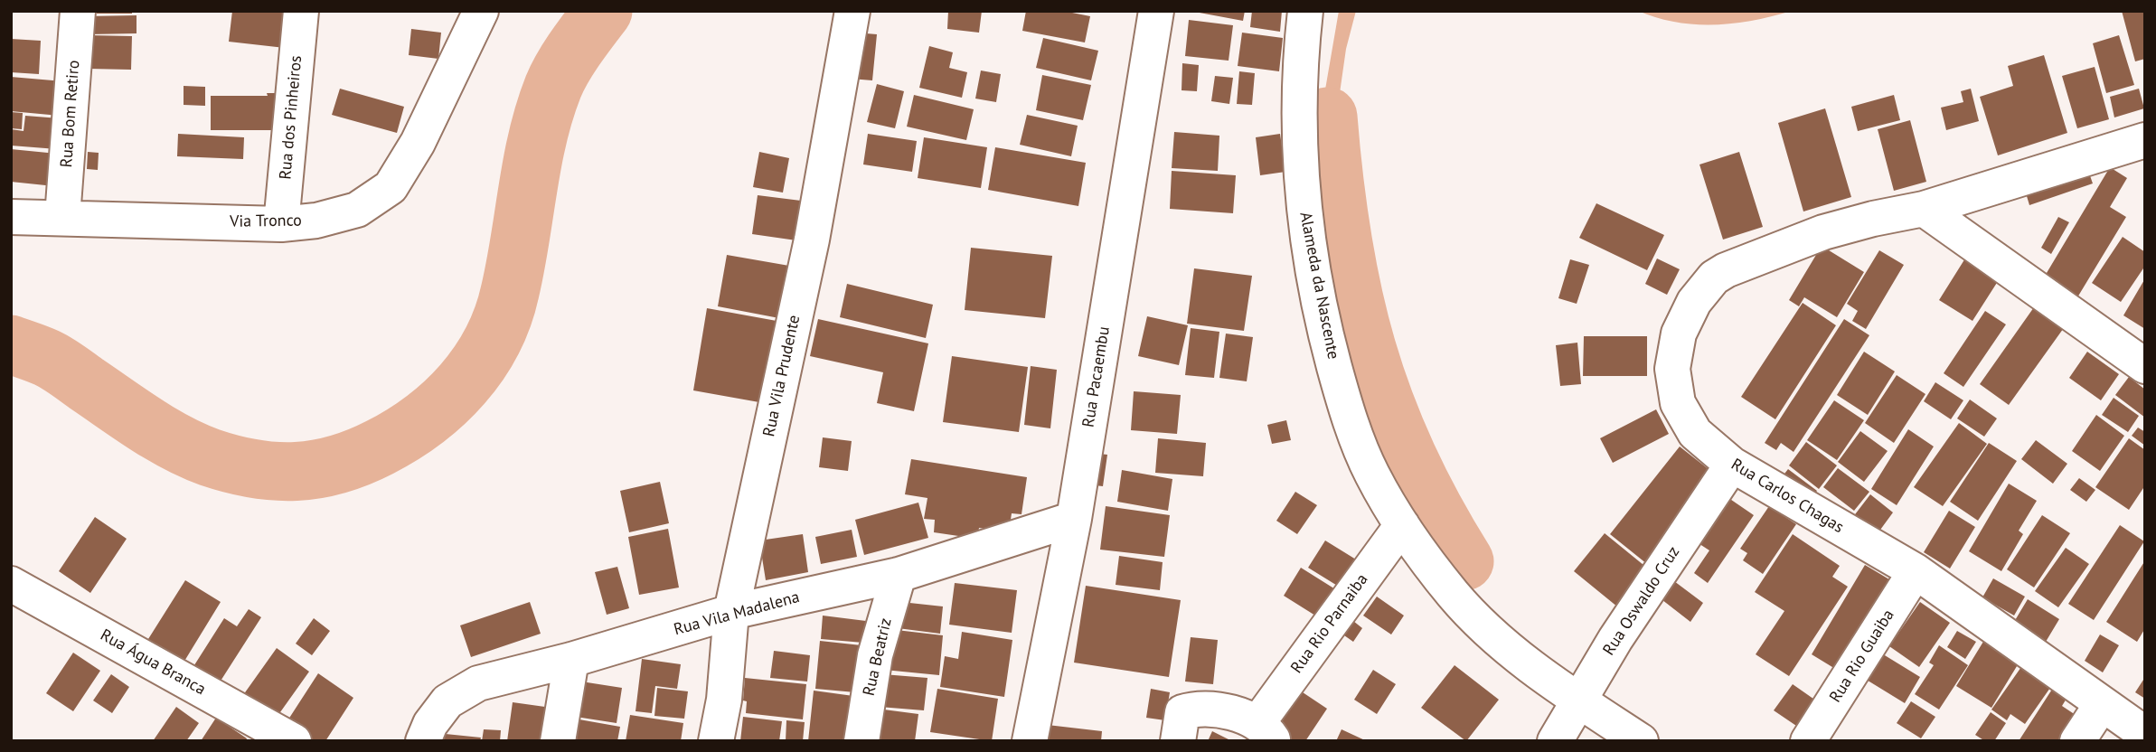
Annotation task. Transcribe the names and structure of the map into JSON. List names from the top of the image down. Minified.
{"streets":{"street":["Rua Bom Retiro","Rua dos Pinheiros","Via Tronco","Alameda da Nascente","Rua Vila Prudente","Rua Pacaembu","Rua Carlos Chagas","Rua Oswaldo Cruz","Rua Vila Madalena","Rua Rio Parnaiba","Rua Rio Guaiba","Rua Beatriz","Rua Água Branca"]},"crossings":[["Rua Bom Retiro","Via Tronco"],["Rua dos Pinheiros","Via Tronco"],["Alameda da Nascente","Rua Oswaldo Cruz"],["Alameda da Nascente","Rua Rio Parnaiba"],["Rua Vila Prudente","Rua Vila Madalena"],["Rua Pacaembu","Rua Vila Madalena"],["Rua Carlos Chagas","Rua Oswaldo Cruz"],["Rua Carlos Chagas","Rua Rio Guaiba"],["Rua Vila Madalena","Rua Beatriz"]]}
